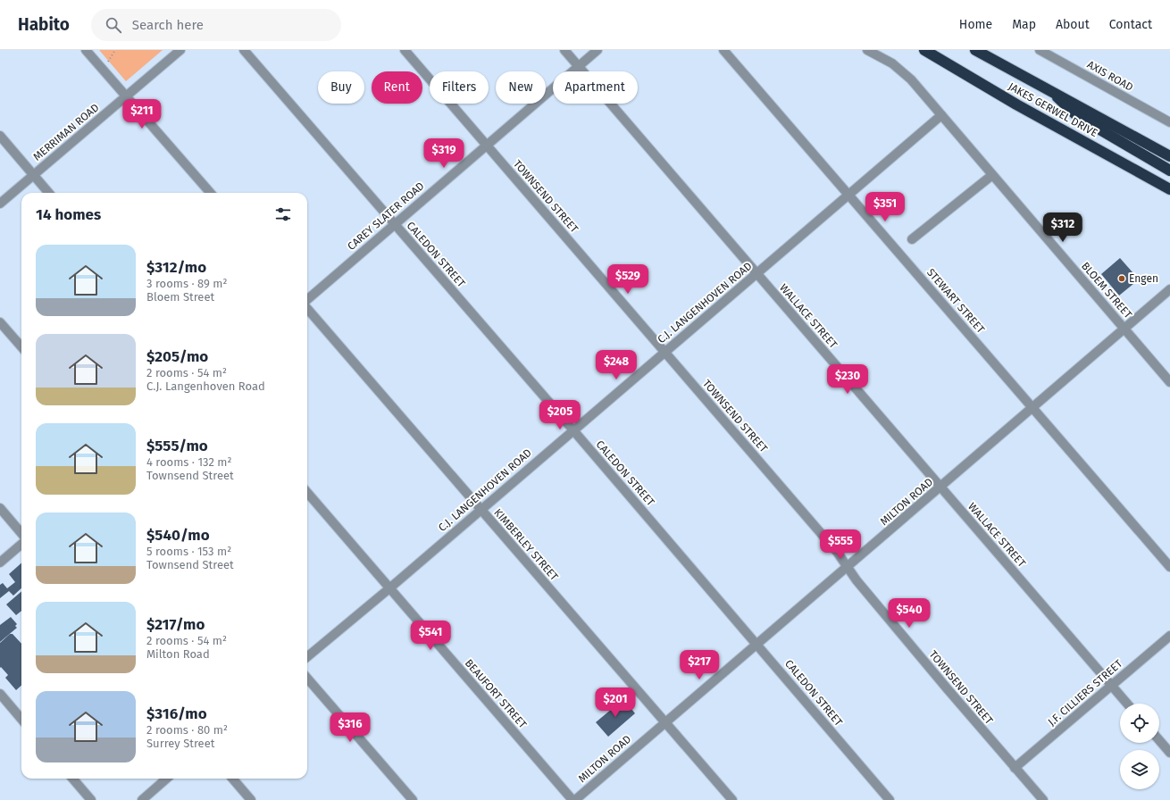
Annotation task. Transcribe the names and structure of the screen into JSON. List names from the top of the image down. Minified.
{"streets":{"highway":["JAKES GERWEL DRIVE"],"street":["AXIS ROAD","MERRIMAN ROAD","TOWNSEND STREET","CAREY SLATER ROAD","CALEDON STREET","BLOEM STREET","STEWART STREET","C.J. LANGENHOVEN ROAD","WALLACE STREET","MILTON ROAD","KIMBERLEY STREET","J.F. CILLIERS STREET","BEAUFORT STREET"]},"crossings":[["TOWNSEND STREET","CAREY SLATER ROAD"],["TOWNSEND STREET","C.J. LANGENHOVEN ROAD"],["TOWNSEND STREET","MILTON ROAD"],["TOWNSEND STREET","J.F. CILLIERS STREET"],["CAREY SLATER ROAD","CALEDON STREET"],["CAREY SLATER ROAD","WALLACE STREET"],["CALEDON STREET","C.J. LANGENHOVEN ROAD"],["CALEDON STREET","MILTON ROAD"],["BLOEM STREET","C.J. LANGENHOVEN ROAD"],["BLOEM STREET","MILTON ROAD"],["STEWART STREET","C.J. LANGENHOVEN ROAD"],["STEWART STREET","MILTON ROAD"],["C.J. LANGENHOVEN ROAD","WALLACE STREET"],["C.J. LANGENHOVEN ROAD","KIMBERLEY STREET"],["C.J. LANGENHOVEN ROAD","BEAUFORT STREET"],["WALLACE STREET","MILTON ROAD"],["WALLACE STREET","J.F. CILLIERS STREET"],["MILTON ROAD","KIMBERLEY STREET"]],"places":["Engen"],"page":{"header":"Habito","search":"Search here","nav":["Home","Map","About","Contact"],"chip":["Buy","Rent","Filters","New","Apartment"],"price":["$211","$319","$351","$312","$529","$248","$230","$205","$555","$540","$541","$217","$201","$316"],"heading":"14 homes","list":[{"name":"$312/mo","note":"3 rooms · 89 m² · Bloem Street"},{"name":"$205/mo","note":"2 rooms · 54 m² · C.J. Langenhoven Road"},{"name":"$555/mo","note":"4 rooms · 132 m² · Townsend Street"},{"name":"$540/mo","note":"5 rooms · 153 m² · Townsend Street"},{"name":"$217/mo","note":"2 rooms · 54 m² · Milton Road"},{"name":"$316/mo","note":"2 rooms · 80 m² · Surrey Street"}]}}
